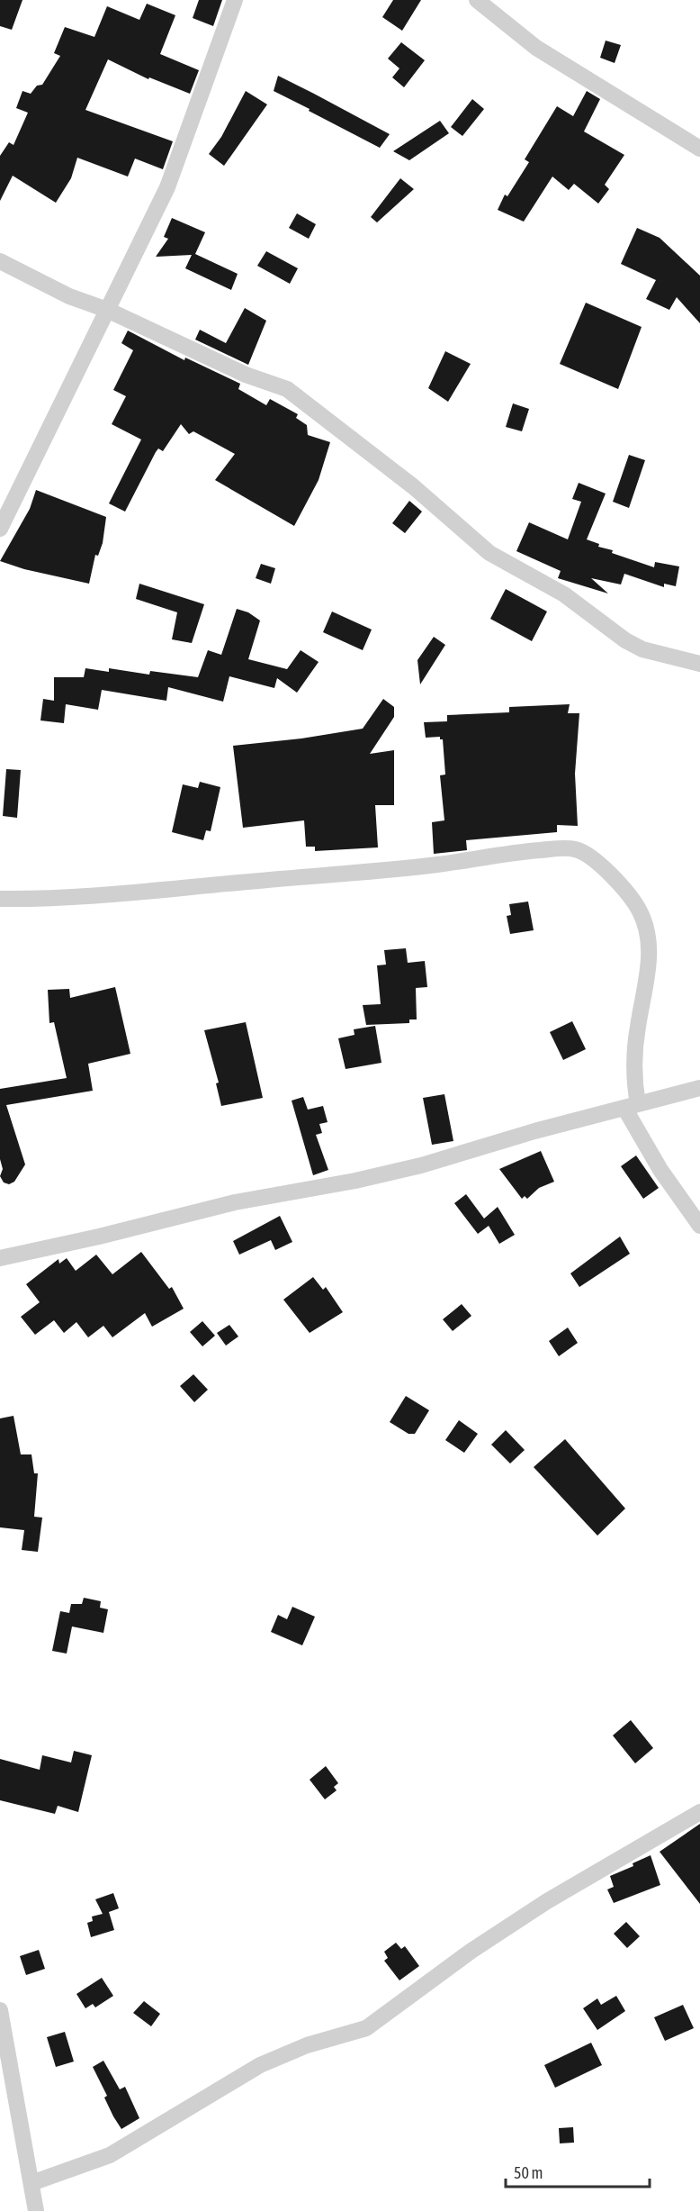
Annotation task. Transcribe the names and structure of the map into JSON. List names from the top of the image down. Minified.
{"scale_bar":"50 m"}
